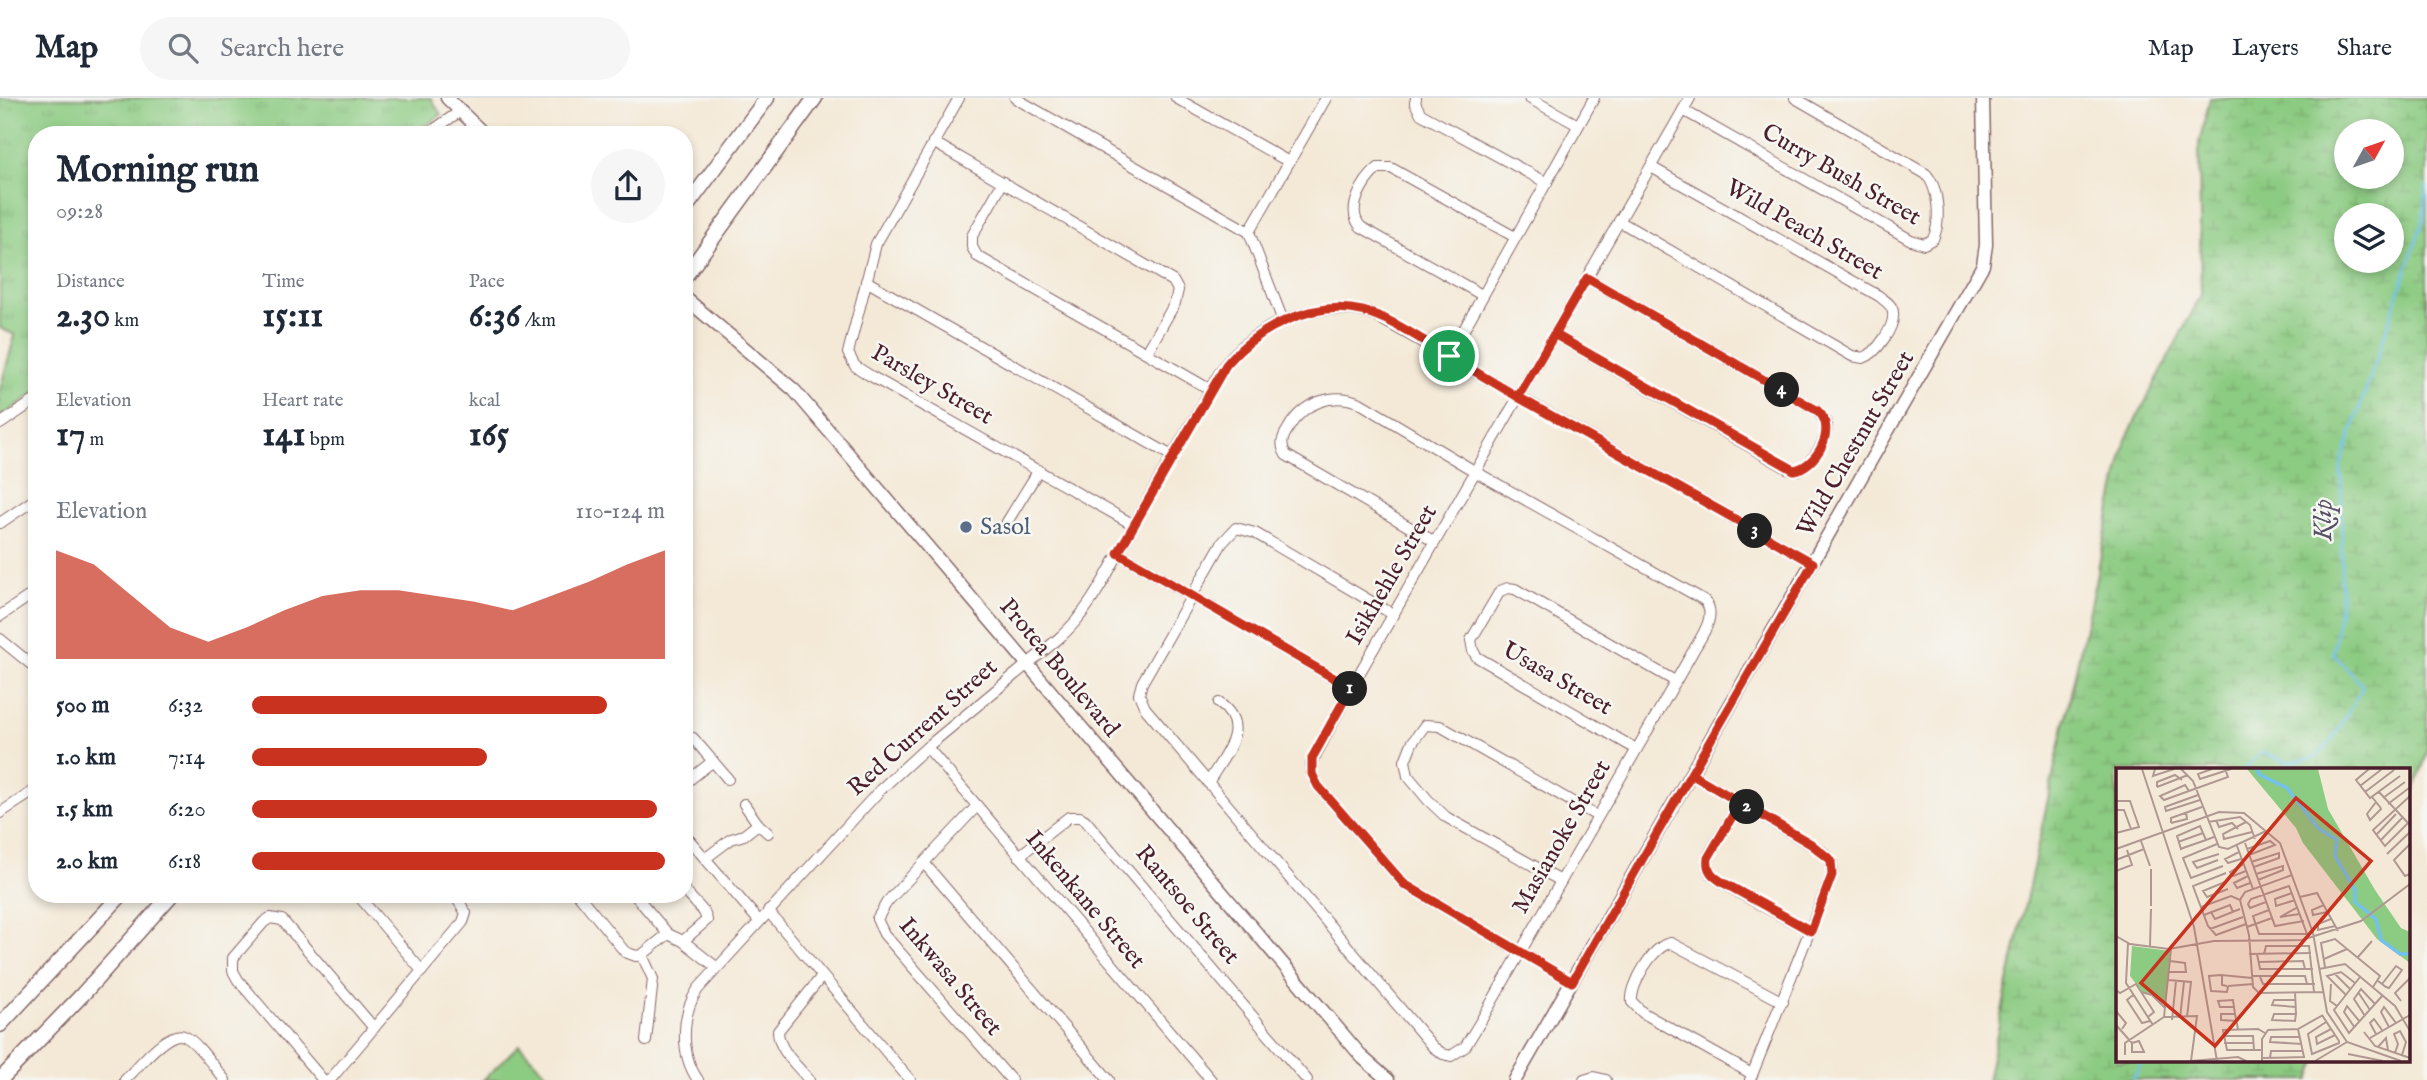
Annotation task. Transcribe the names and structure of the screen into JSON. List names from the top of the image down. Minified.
{"streets":{"street":["Curry Bush Street","Wild Peach Street","Parsley Street","Wild Chestnut Street","Isikhehle Street","Protea Boulevard","Usasa Street","Red Current Street","Masianoke Street","Inkenkane Street","Rantsoe Street","Inkwasa Street"]},"crossings":[["Curry Bush Street","Isikhehle Street"],["Wild Peach Street","Isikhehle Street"],["Parsley Street","Red Current Street"],["Wild Chestnut Street","Isikhehle Street"],["Wild Chestnut Street","Red Current Street"],["Isikhehle Street","Red Current Street"],["Isikhehle Street","Masianoke Street"],["Protea Boulevard","Red Current Street"],["Usasa Street","Masianoke Street"],["Red Current Street","Inkenkane Street"],["Inkenkane Street","Rantsoe Street"],["Inkenkane Street","Inkwasa Street"]],"water":["Klip"],"places":["Sasol"],"north":"top right","page":{"header":"Map","search":"Search here","nav":["Map","Layers","Share"],"heading":["Morning run","09:28"],"stats":[["Distance","2.30 km"],["Time","15:11"],["Pace","6:36 /km"],["Elevation","17 m"],["Heart rate","141 bpm"],["kcal","165"]],"pins":["4","3","1","2"],"chart":["Elevation","110–124 m"],"list":[{"name":"500 m","note":"6:32"},{"name":"1.0 km","note":"7:14"},{"name":"1.5 km","note":"6:20"},{"name":"2.0 km","note":"6:18"}]}}
